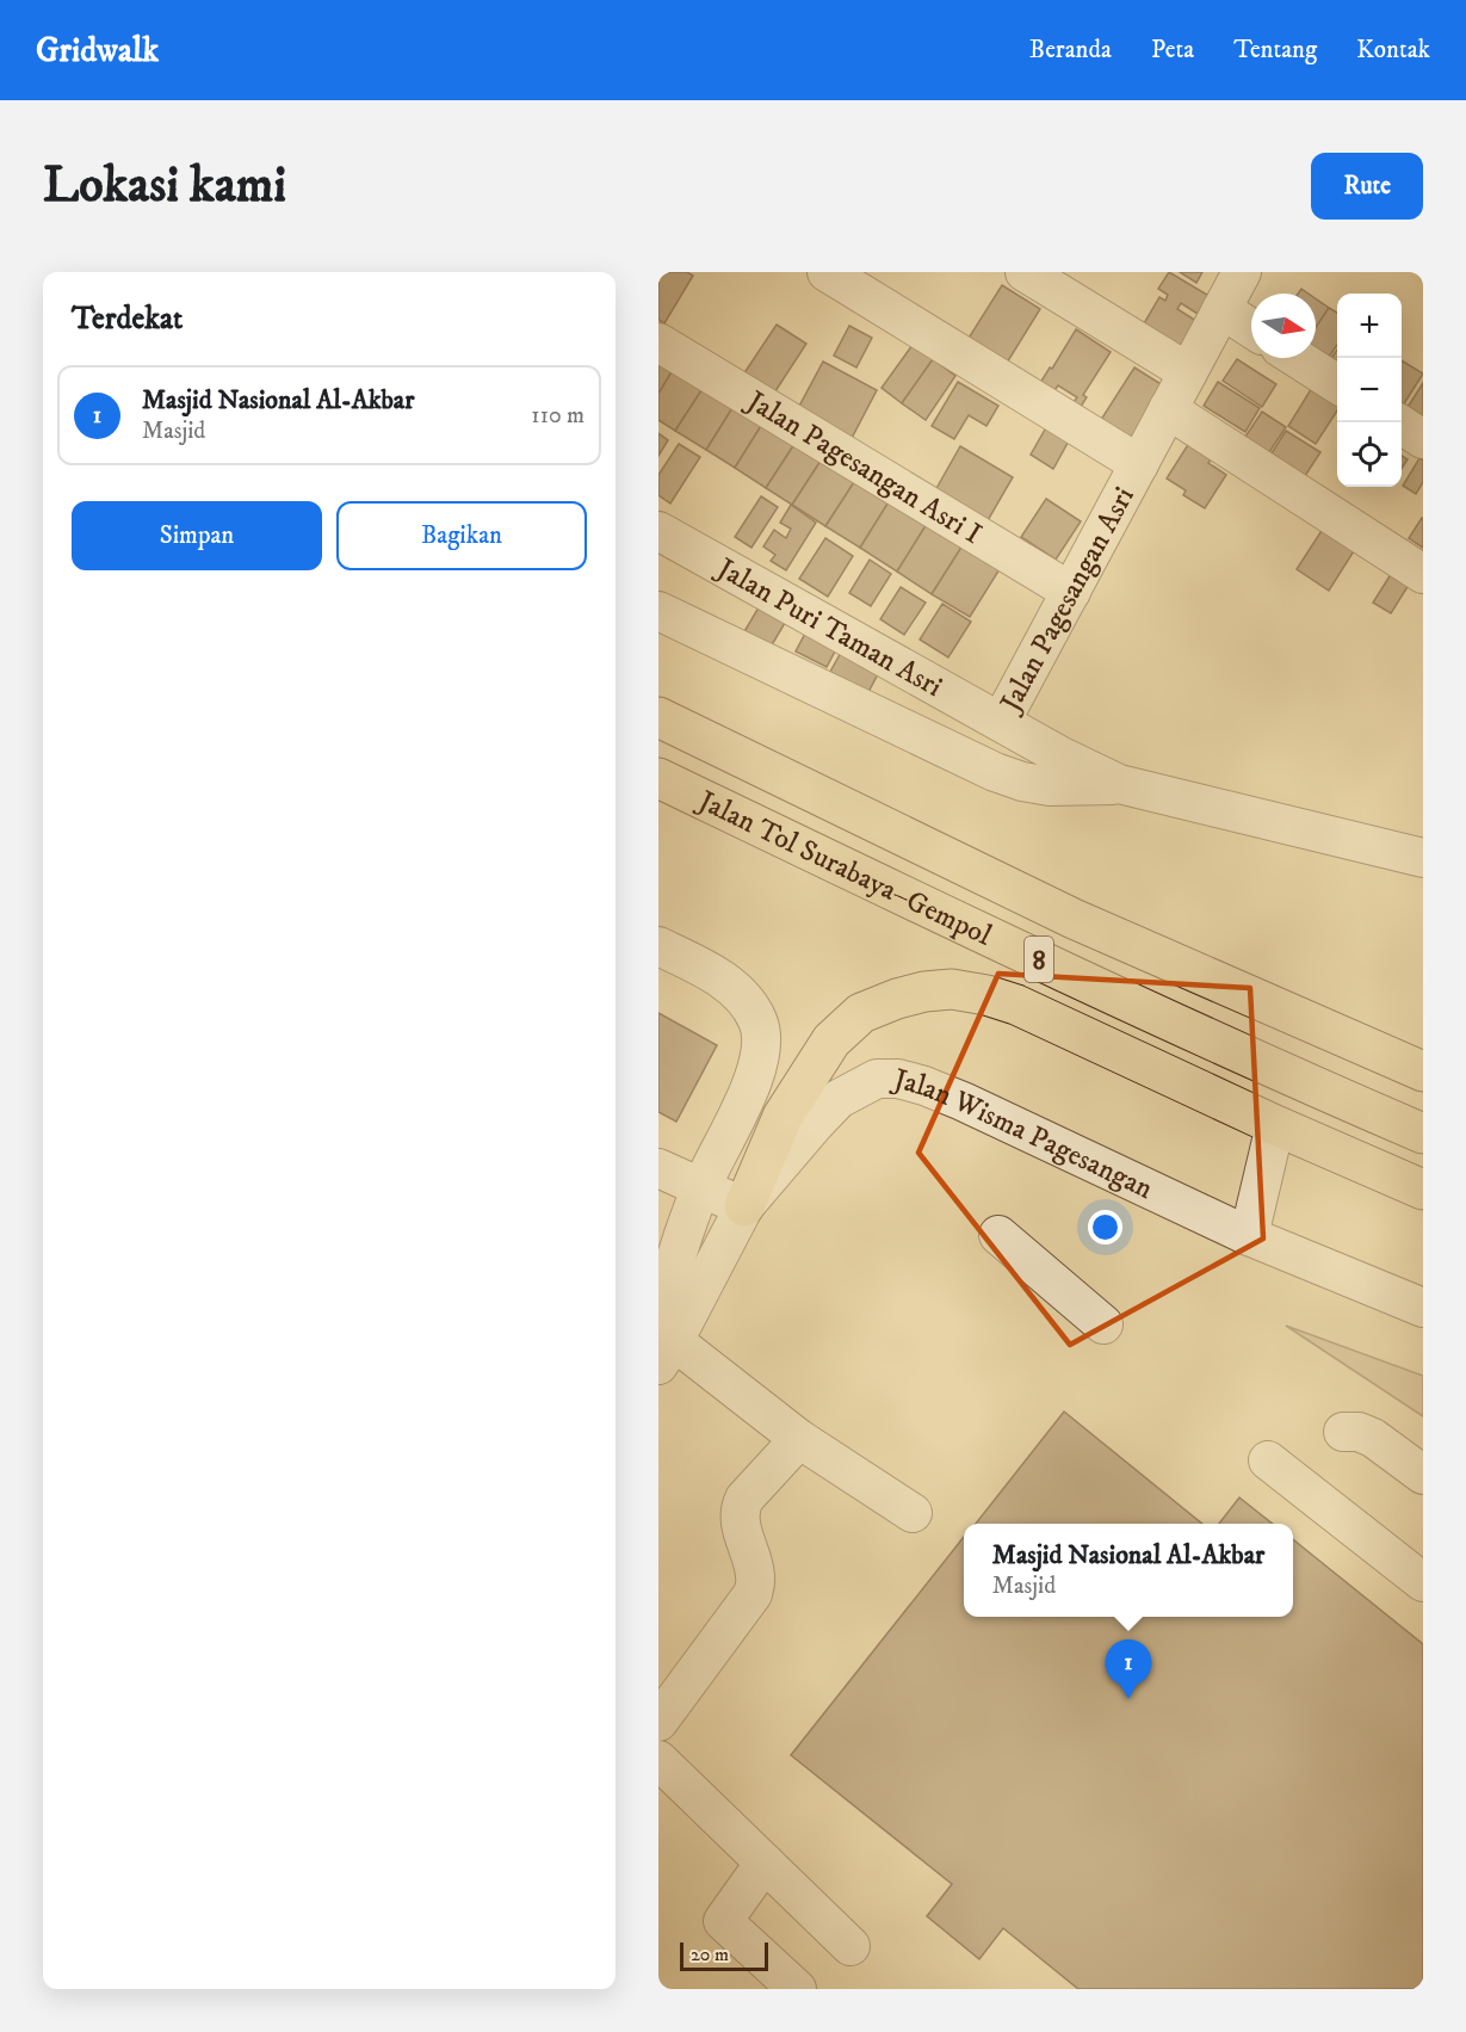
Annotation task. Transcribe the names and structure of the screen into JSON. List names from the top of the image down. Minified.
{"streets":{"highway":["Jalan Tol Surabaya–Gempol","8"],"street":["Jalan Pagesangan Asri I","Jalan Pagesangan Asri","Jalan Puri Taman Asri","Jalan Wisma Pagesangan"]},"crossings":[["Jalan Pagesangan Asri I","Jalan Pagesangan Asri"],["Jalan Pagesangan Asri","Jalan Puri Taman Asri"]],"scale_bar":"20 m","north":"right","page":{"header":"Gridwalk","nav":["Beranda","Peta","Tentang","Kontak"],"buttons":["Rute",["Simpan","Bagikan"]],"title":"Lokasi kami","heading":"Terdekat","map_buttons":["+","−"],"list":[{"mark":"1","name":"Masjid Nasional Al-Akbar","note":"Masjid","value":"110 m"}],"popup":["Masjid Nasional Al-Akbar","Masjid"],"pins":"1","scale":"20 m"}}
